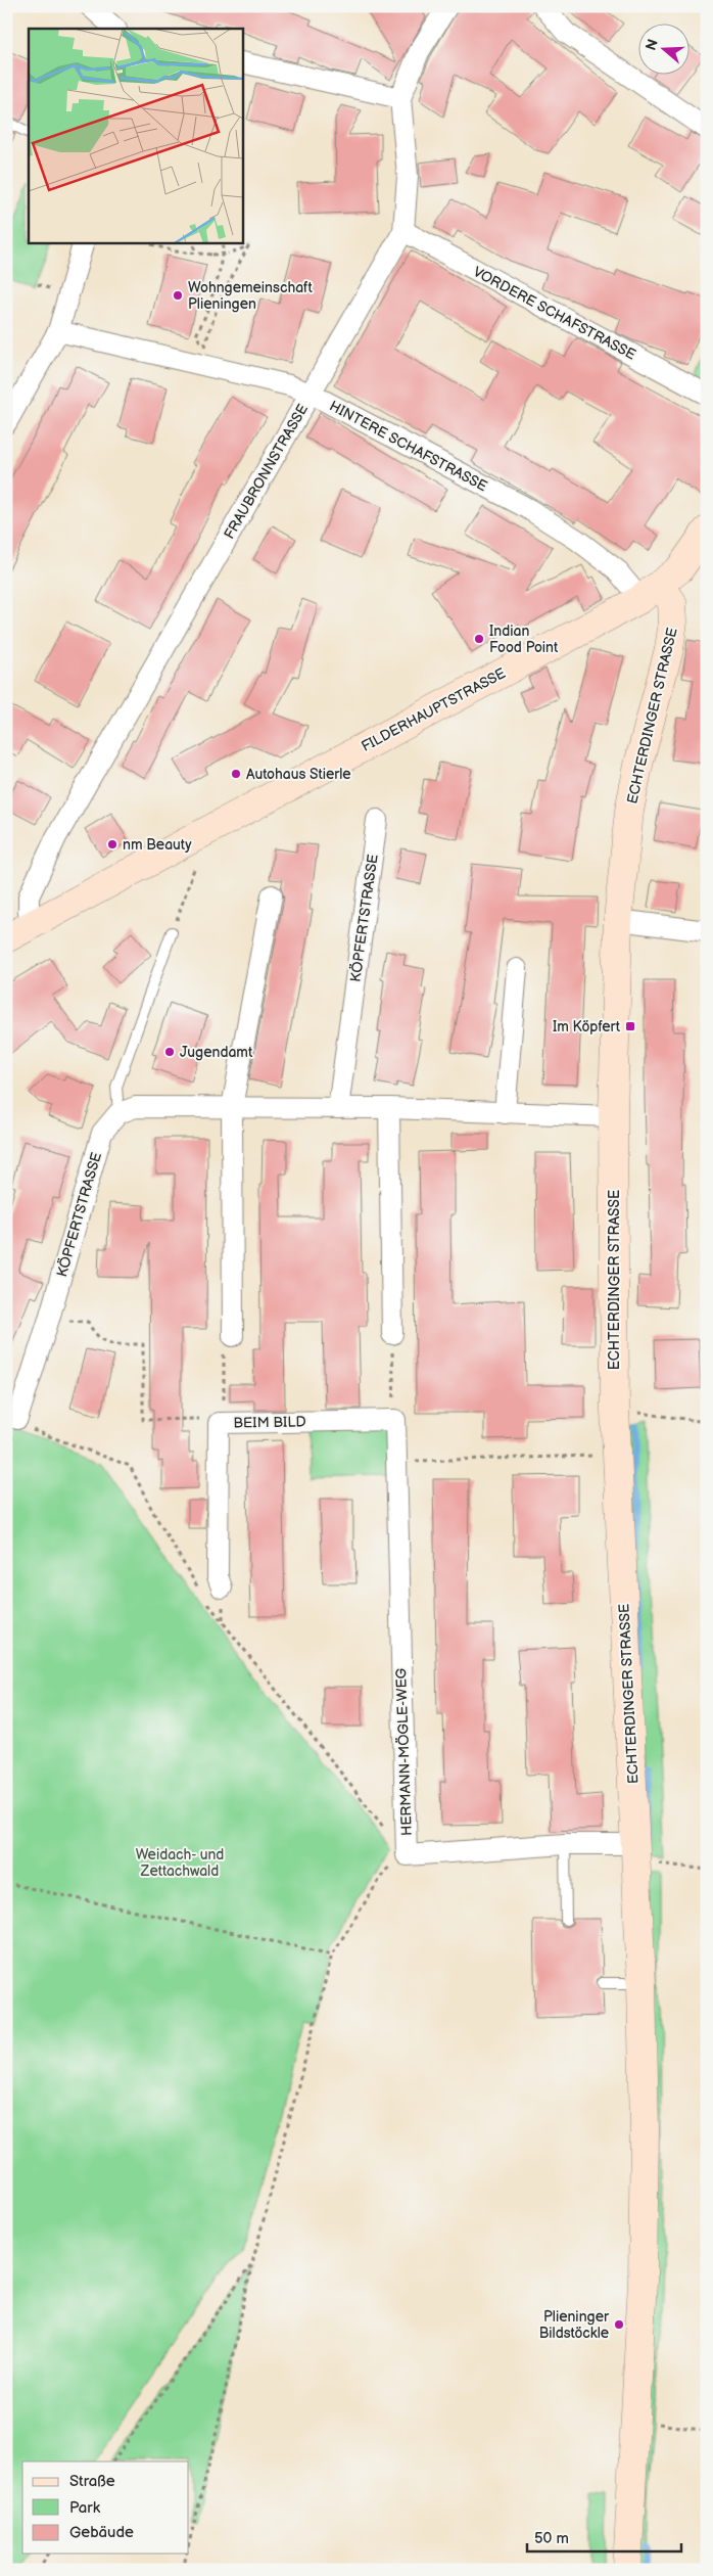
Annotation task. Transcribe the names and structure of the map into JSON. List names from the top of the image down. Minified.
{"streets":{"street":["VORDERE SCHAFSTRASSE","HINTERE SCHAFSTRASSE","FRAUBRONNSTRASSE","FILDERHAUPTSTRASSE","ECHTERDINGER STRASSE","KÖPFERTSTRASSE","BEIM BILD","HERMANN-MÖGLE-WEG"]},"crossings":[["VORDERE SCHAFSTRASSE","FRAUBRONNSTRASSE"],["HINTERE SCHAFSTRASSE","FRAUBRONNSTRASSE"],["HINTERE SCHAFSTRASSE","FILDERHAUPTSTRASSE"],["HINTERE SCHAFSTRASSE","ECHTERDINGER STRASSE"],["FRAUBRONNSTRASSE","FILDERHAUPTSTRASSE"],["FILDERHAUPTSTRASSE","ECHTERDINGER STRASSE"],["ECHTERDINGER STRASSE","HERMANN-MÖGLE-WEG"],["BEIM BILD","HERMANN-MÖGLE-WEG"]],"parks":["Weidach- und Zettachwald"],"places":{"other":["Wohngemeinschaft Plieningen","Indian Food Point","Autohaus Stierle","nm Beauty","Jugendamt","Plieninger Bildstöckle"],"transit":["Im Köpfert"]},"legend":["Straße","Park","Gebäude"],"scale_bar":"50 m","north":"left"}
